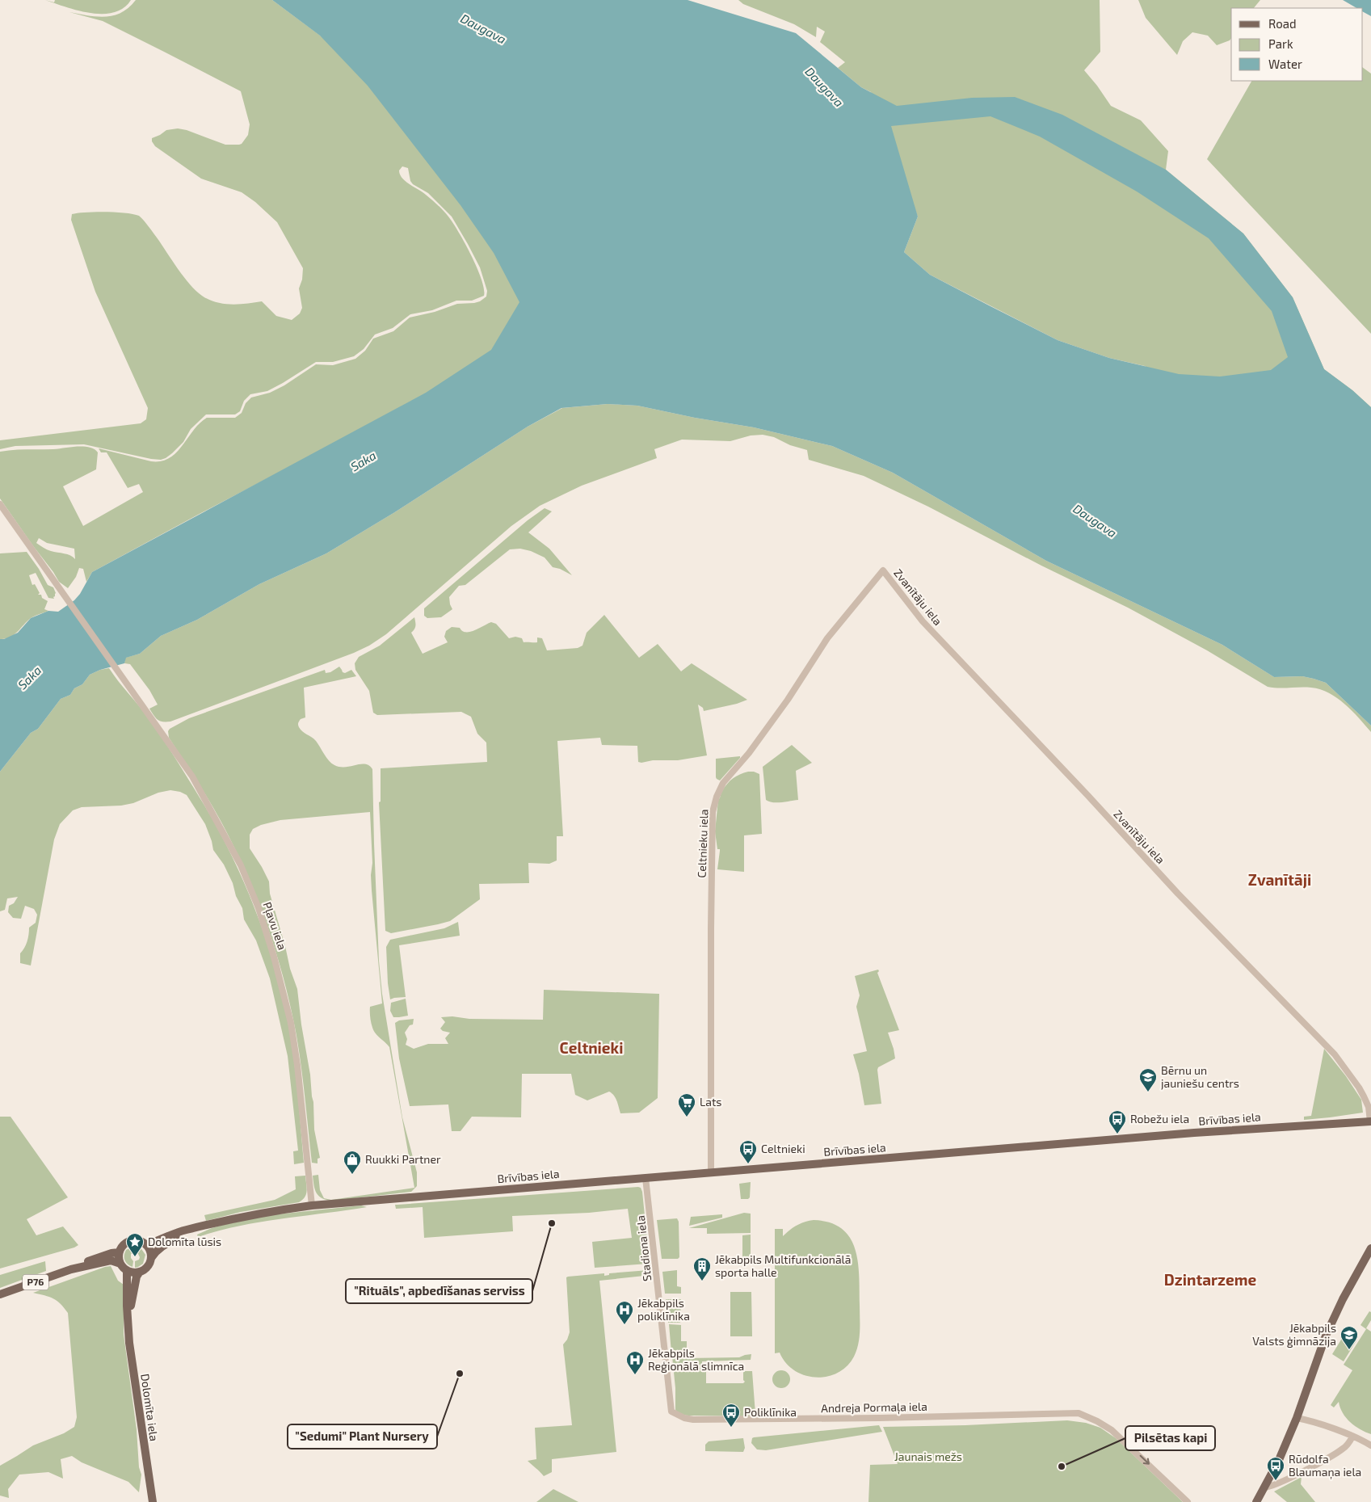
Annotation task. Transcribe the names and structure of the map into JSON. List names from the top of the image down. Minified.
{"streets":{"main road":["Brīvības iela","P76","Dolomīta iela"],"street":["Zvanītāju iela","Celtnieku iela","Pļavu iela","Stadiona iela","Andreja Pormaļa iela"]},"crossings":[["Zvanītāju iela","Celtnieku iela"],["Zvanītāju iela","Brīvības iela"],["Celtnieku iela","Brīvības iela"],["Pļavu iela","Brīvības iela"],["Brīvības iela","Stadiona iela"],["Brīvības iela","P76"],["Brīvības iela","Dolomīta iela"],["Stadiona iela","Andreja Pormaļa iela"],["P76","Dolomīta iela"]],"one_way":["Andreja Pormaļa iela"],"districts":["Zvanītāji","Celtnieki","Dzintarzeme"],"water":["Daugava","Saka"],"parks":["Jaunais mežs"],"places":{"school or university":["Bērnu un jauniešu centrs","Jēkabpils Valsts ģimnāzija"],"supermarket":["Lats"],"bus stop":["Robežu iela","Celtnieki","Poliklīnika","Rūdolfa Blaumaņa iela"],"shop":["Ruukki Partner"],"other":["\"Rituāls\", apbedīšanas serviss","\"Sedumi\" Plant Nursery","Pilsētas kapi"],"place":["Dolomīta lūsis"],"building":["Jēkabpils Multifunkcionālā sporta halle"],"hospital":["Jēkabpils poliklīnika","Jēkabpils Reģionālā slimnīca"]},"legend":["Road","Park","Water"]}
